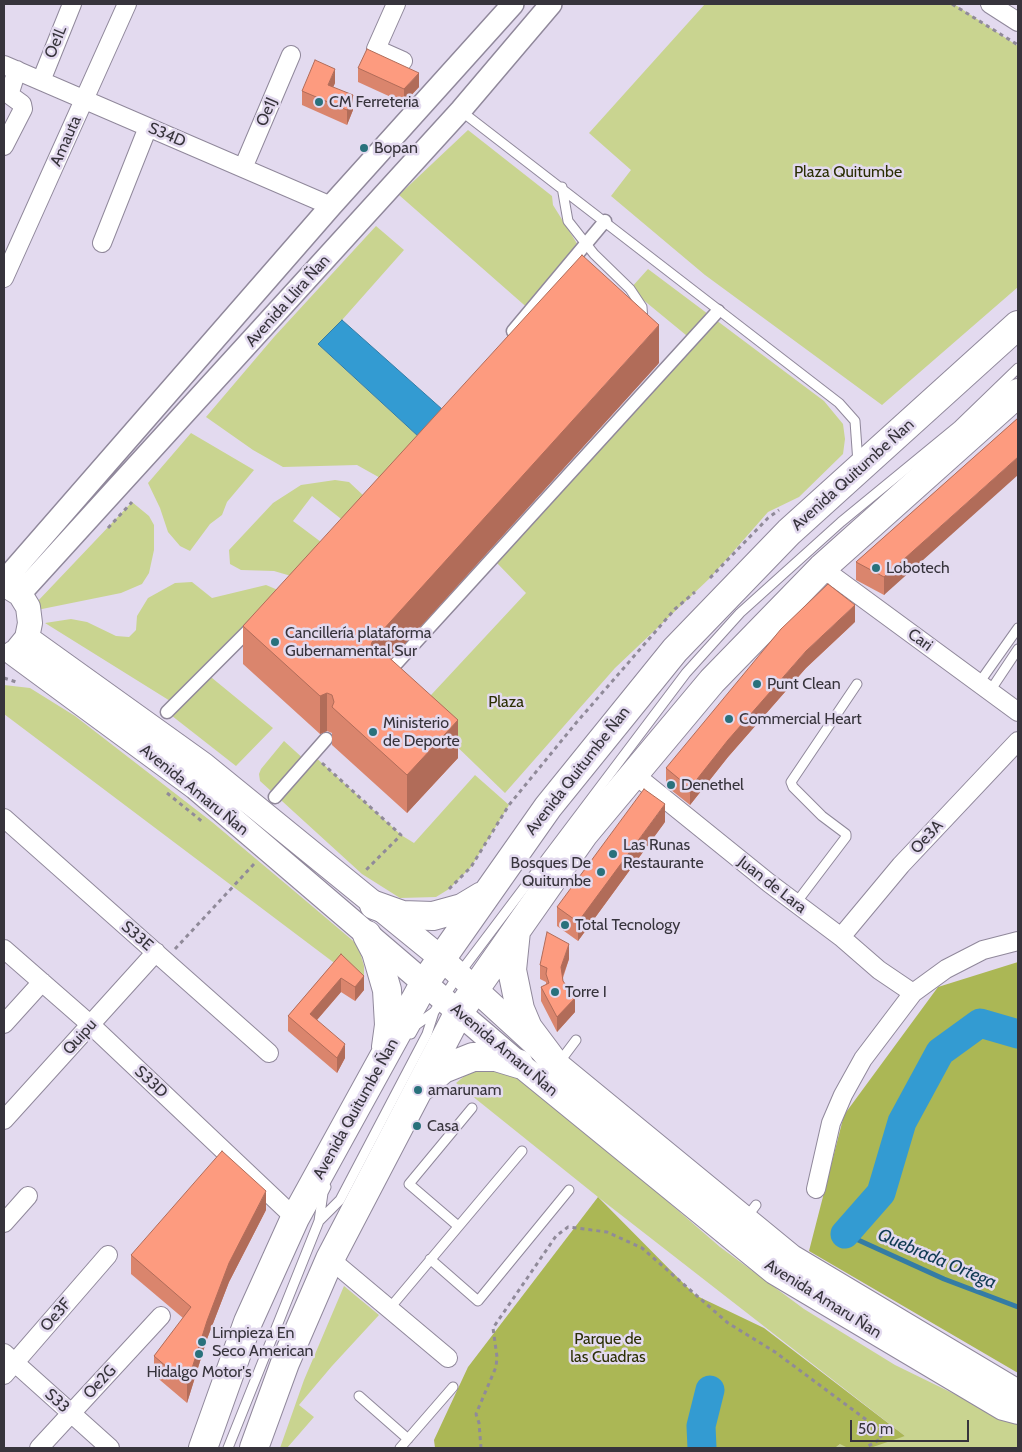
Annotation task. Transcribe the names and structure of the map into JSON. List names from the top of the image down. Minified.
{"streets":{"main road":["Avenida Quitumbe Ñan","Avenida Amaru Ñan"],"street":["Oe1L","Oe1J","S34D","Amauta","Avenida Llira Ñan","Cari","Oe3A","Juan de Lara","S33E","Quipu","S33D","Oe3F","Oe2G","S33"]},"crossings":[["Oe1L","S34D"],["Oe1J","S34D"],["S34D","Amauta"],["S34D","Avenida Llira Ñan"],["Avenida Quitumbe Ñan","Cari"],["Avenida Quitumbe Ñan","Avenida Amaru Ñan"],["Avenida Quitumbe Ñan","Juan de Lara"],["Avenida Quitumbe Ñan","S33D"],["Oe3A","Juan de Lara"],["S33E","Quipu"],["Quipu","S33D"],["Oe3F","S33"],["Oe2G","S33"]],"water":["Quebrada Ortega"],"parks":["Plaza Quitumbe","Plaza","Parque de las Cuadras"],"places":["CM Ferreteria","Bopan","Lobotech","Cancillería plataforma Gubernamental Sur","Punt Clean","Commercial Heart","Ministerio de Deporte","Denethel","Las Runas Restaurante","Bosques De Quitumbe","Total Tecnology","Torre I","amarunam","Casa","Limpieza En Seco American","Hidalgo Motor's"],"scale_bar":"50 m"}
